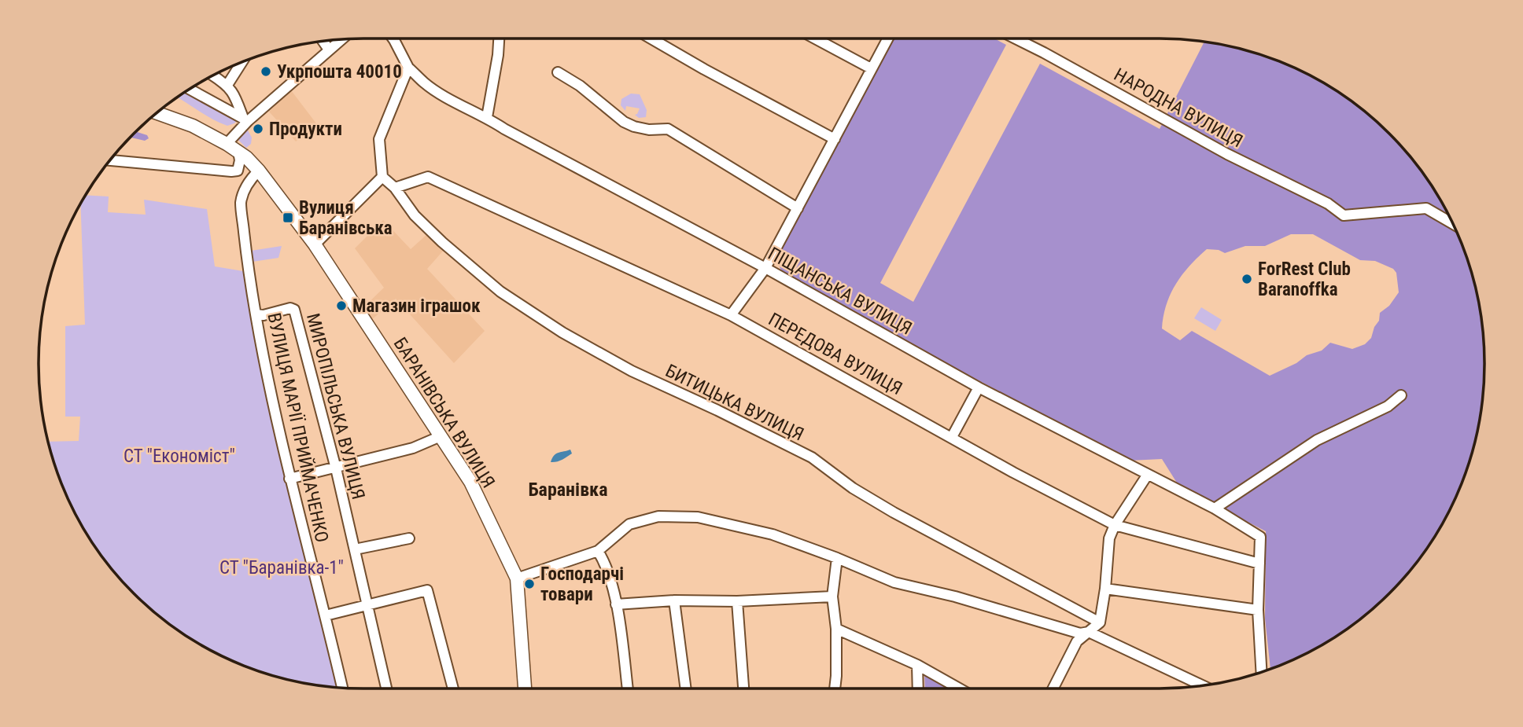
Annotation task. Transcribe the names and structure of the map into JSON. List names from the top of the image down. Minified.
{"streets":{"main road":["БАРАНІВСЬКА ВУЛИЦЯ"],"street":["НАРОДНА ВУЛИЦЯ","ПІЩАНСЬКА ВУЛИЦЯ","ПЕРЕДОВА ВУЛИЦЯ","БИТИЦЬКА ВУЛИЦЯ","МИРОПІЛЬСЬКА ВУЛИЦЯ","ВУЛИЦЯ МАРІЇ ПРИЙМАЧЕНКО"]},"crossings":[["ПІЩАНСЬКА ВУЛИЦЯ","ПЕРЕДОВА ВУЛИЦЯ"],["ПЕРЕДОВА ВУЛИЦЯ","БИТИЦЬКА ВУЛИЦЯ"],["МИРОПІЛЬСЬКА ВУЛИЦЯ","ВУЛИЦЯ МАРІЇ ПРИЙМАЧЕНКО"],["БАРАНІВСЬКА ВУЛИЦЯ","ВУЛИЦЯ МАРІЇ ПРИЙМАЧЕНКО"]],"districts":["Баранівка"],"parks":["СТ \"Економіст\"","СТ \"Баранівка-1\""],"places":{"other":["Укрпошта 40010","Продукти","ForRest Club Baranoffka","Магазин іграшок","Господарчі товари"],"transit":["Вулиця Баранівська"]}}
